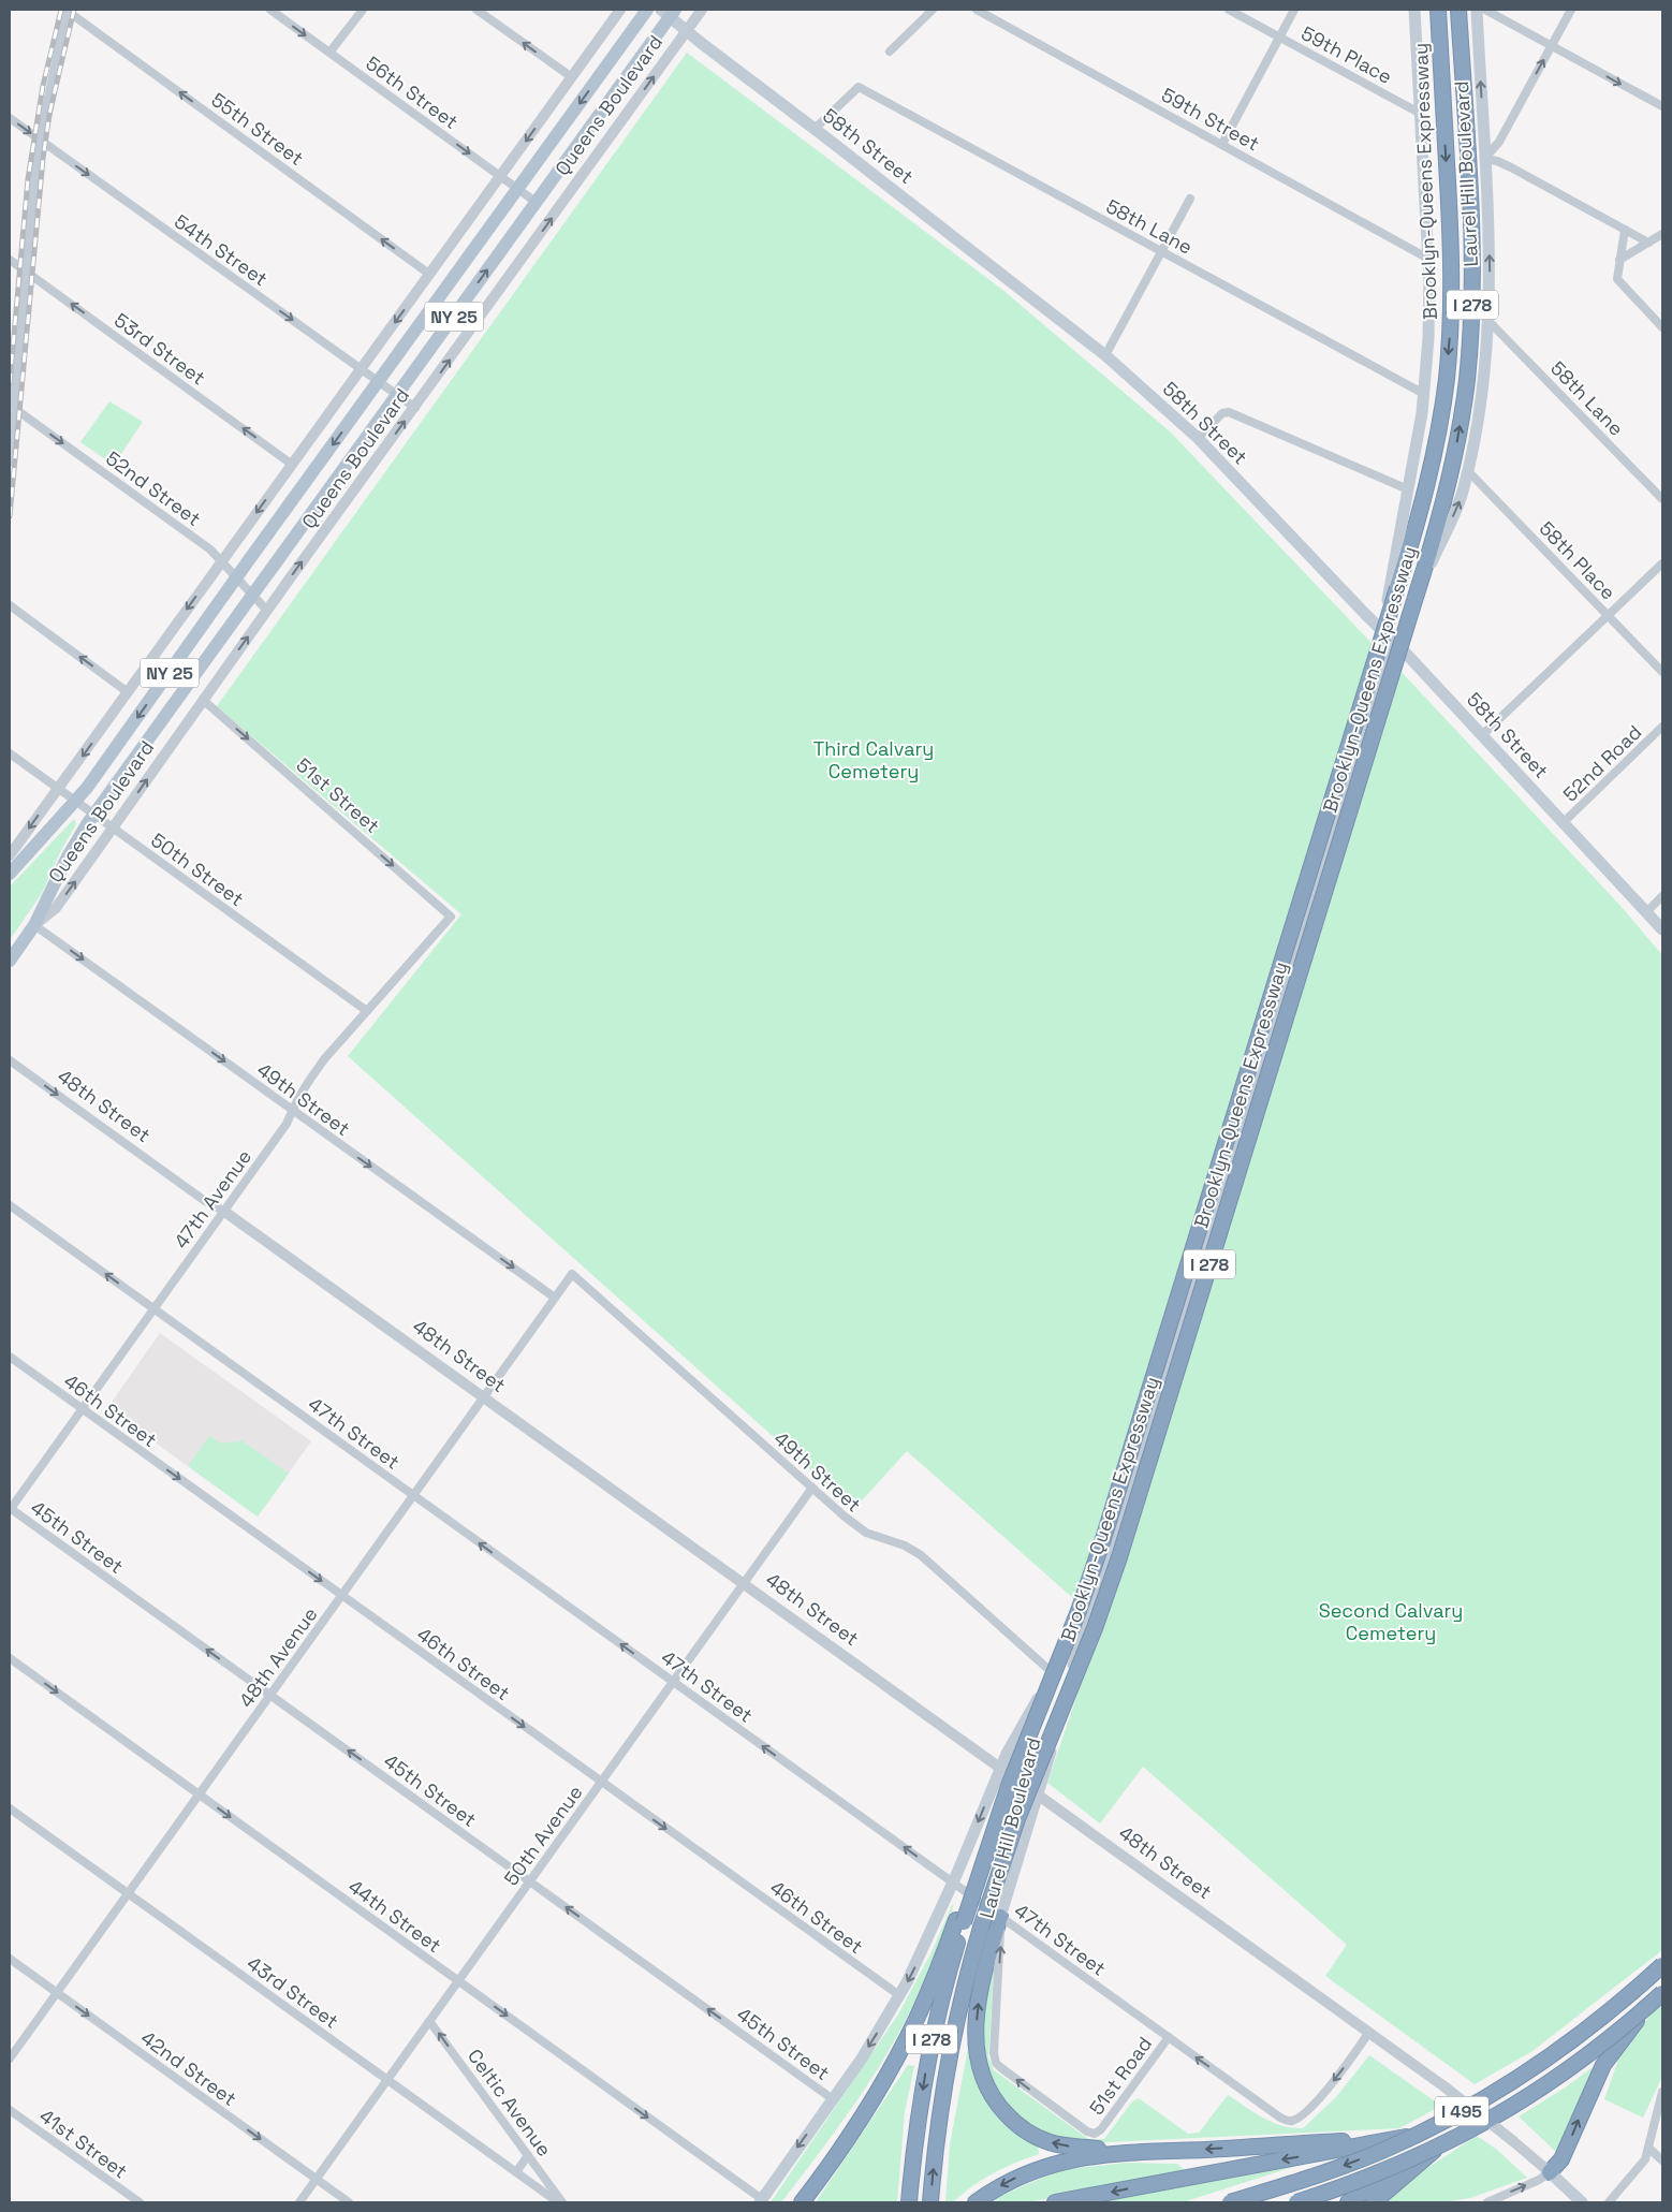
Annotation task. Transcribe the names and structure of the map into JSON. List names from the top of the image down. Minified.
{"streets":{"highway":["Brooklyn-Queens Expressway","I 278","I 495"],"main road":["Queens Boulevard","58th Street","Laurel Hill Boulevard","NY 25","48th Street"],"street":["59th Place","56th Street","59th Street","55th Street","58th Lane","54th Street","53rd Street","52nd Street","58th Place","52nd Road","51st Street","50th Street","49th Street","47th Avenue","46th Street","47th Street","45th Street","48th Avenue","50th Avenue","44th Street","43rd Street","42nd Street","51st Road","Celtic Avenue","41st Street"]},"crossings":[["59th Place","Laurel Hill Boulevard"],["56th Street","Queens Boulevard"],["Queens Boulevard","58th Street"],["Queens Boulevard","54th Street"],["Queens Boulevard","52nd Street"],["Queens Boulevard","51st Street"],["Queens Boulevard","50th Street"],["Queens Boulevard","49th Street"],["59th Street","Laurel Hill Boulevard"],["58th Street","Laurel Hill Boulevard"],["58th Street","58th Lane"],["58th Street","52nd Road"],["Laurel Hill Boulevard","58th Lane"],["Laurel Hill Boulevard","58th Place"],["Laurel Hill Boulevard","49th Street"],["Laurel Hill Boulevard","48th Street"],["Laurel Hill Boulevard","47th Street"],["Laurel Hill Boulevard","51st Road"],["Brooklyn-Queens Expressway","I 278"],["51st Street","47th Avenue"],["50th Street","47th Avenue"],["49th Street","47th Avenue"],["49th Street","48th Avenue"],["49th Street","50th Avenue"],["48th Street","47th Avenue"],["48th Street","47th Street"],["48th Street","48th Avenue"],["48th Street","50th Avenue"],["47th Avenue","46th Street"],["47th Avenue","47th Street"],["47th Avenue","45th Street"],["46th Street","48th Avenue"],["46th Street","50th Avenue"],["47th Street","48th Avenue"],["47th Street","50th Avenue"],["47th Street","51st Road"],["45th Street","48th Avenue"],["45th Street","50th Avenue"],["48th Avenue","44th Street"],["48th Avenue","43rd Street"],["48th Avenue","42nd Street"],["50th Avenue","44th Street"],["50th Avenue","43rd Street"],["50th Avenue","42nd Street"],["50th Avenue","Celtic Avenue"]],"one_way":["56th Street","55th Street","54th Street","53rd Street","52nd Street","51st Street","49th Street","46th Street","47th Street","45th Street","44th Street","42nd Street","Celtic Avenue"],"parks":["Third Calvary Cemetery","Second Calvary Cemetery"]}
